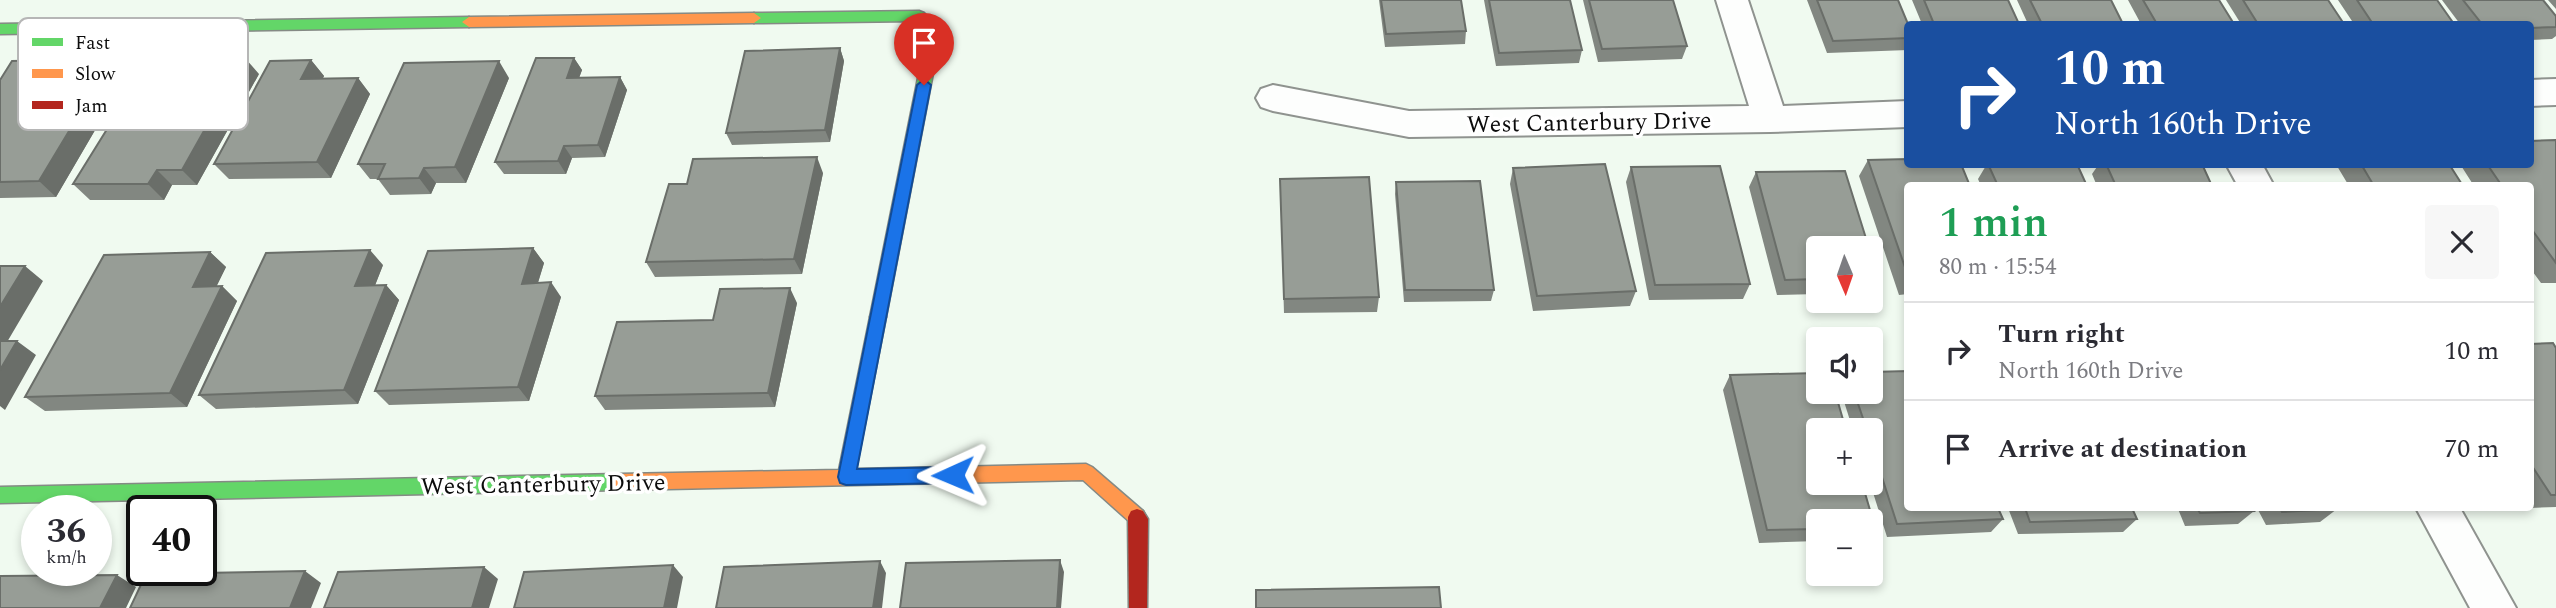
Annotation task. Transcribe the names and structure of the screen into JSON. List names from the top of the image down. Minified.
{"streets":{"street":["West Canterbury Drive"]},"legend":["Fast","Slow","Jam"],"north":"bottom","page":{"turn":["10 m","North 160th Drive"],"heading":["1 min","80 m · 15:54"],"map_buttons":["+","−"],"list":[{"name":"Turn right","note":"North 160th Drive","value":"10 m"},{"name":"Arrive at destination","value":"70 m"}],"speed":"36 km/h","limit":"40"}}
